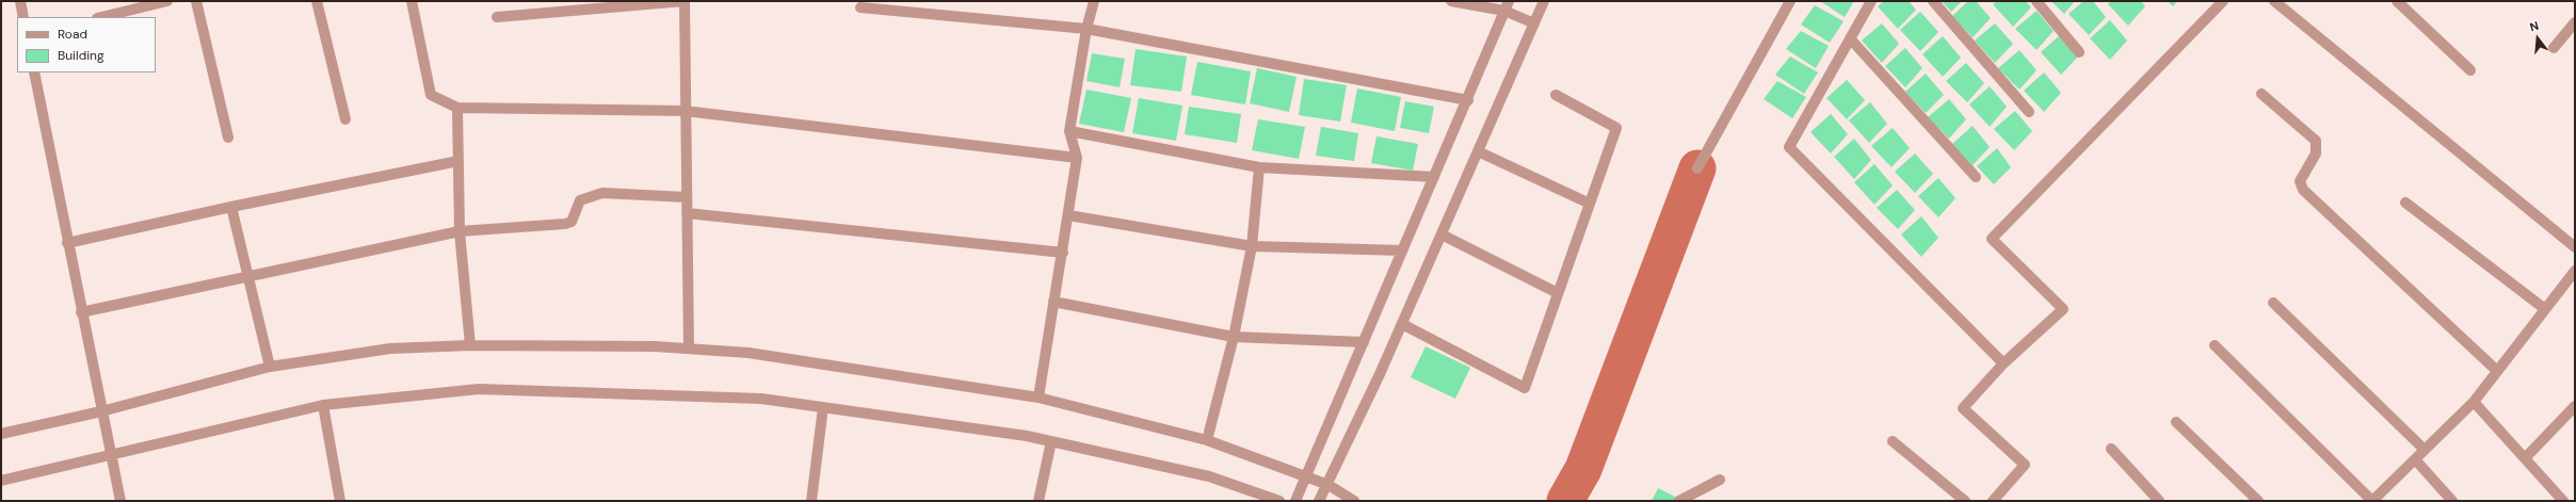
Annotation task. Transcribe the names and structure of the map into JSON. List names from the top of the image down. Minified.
{"legend":["Road","Building"],"north":"top"}
